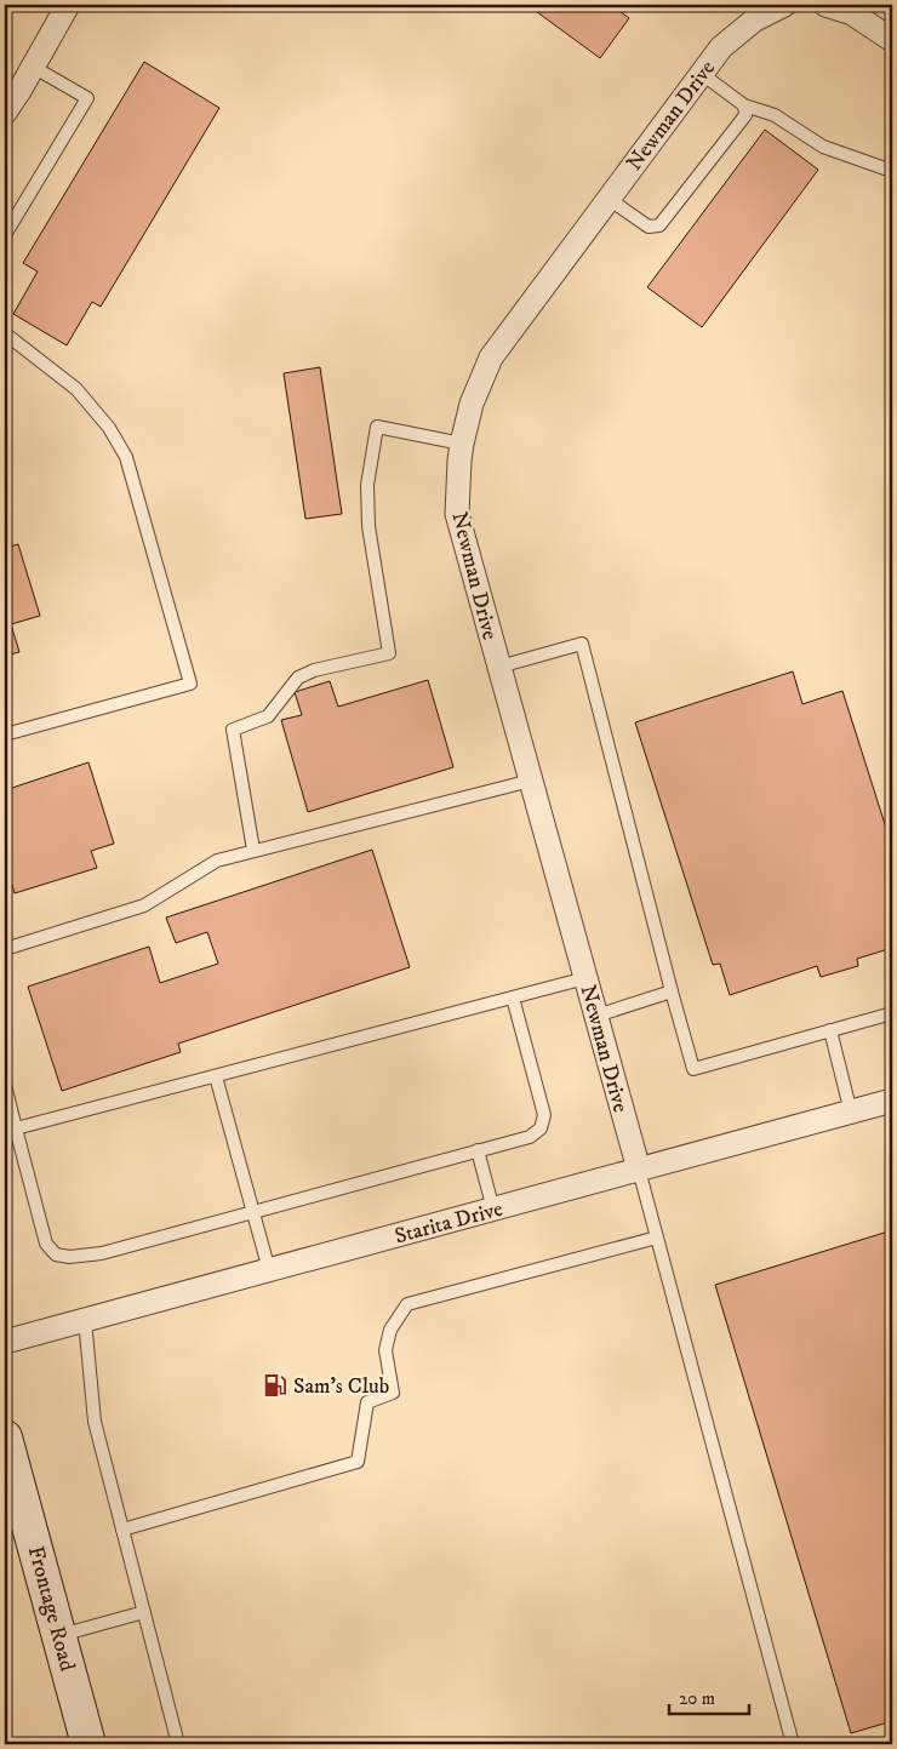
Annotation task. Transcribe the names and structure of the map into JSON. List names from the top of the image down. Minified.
{"streets":{"main road":["Frontage Road"],"street":["Newman Drive","Starita Drive"]},"crossings":[["Newman Drive","Starita Drive"]],"places":{"fuel station":["Sam's Club"]},"scale_bar":"20 m"}
